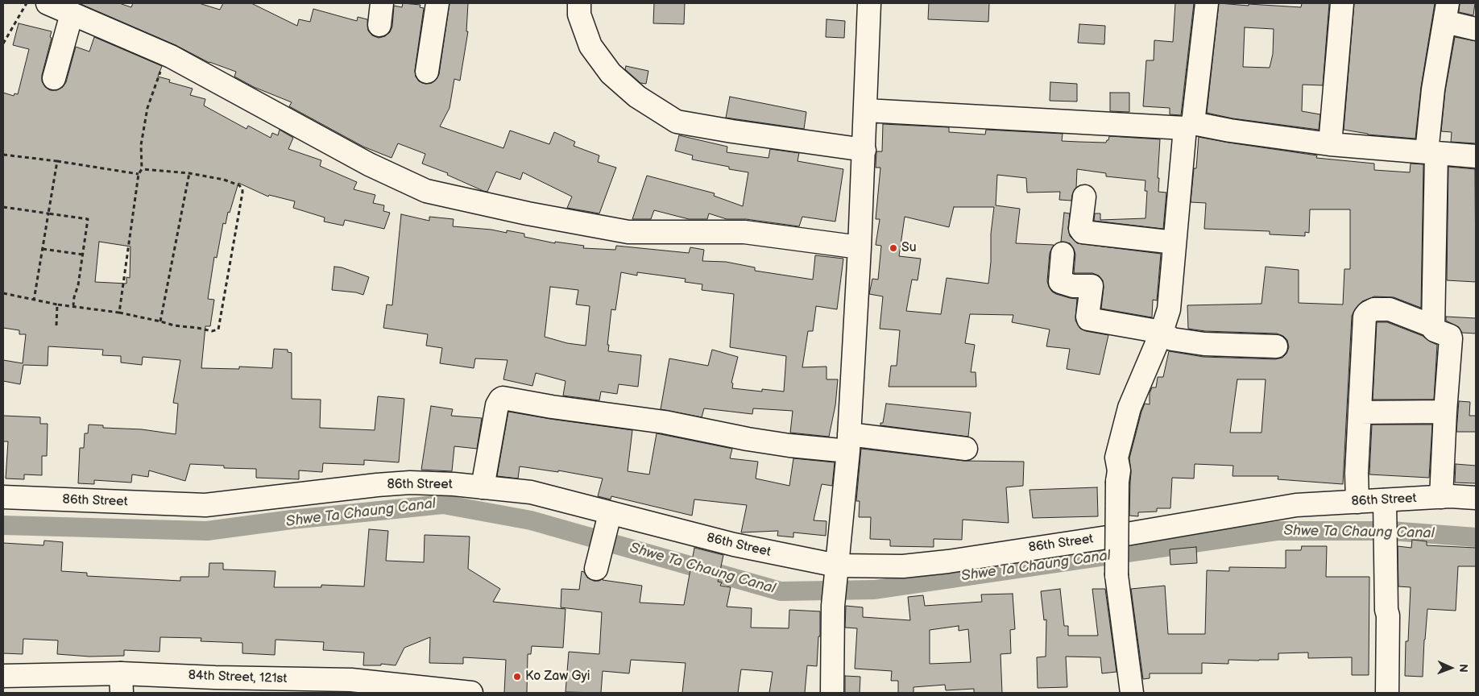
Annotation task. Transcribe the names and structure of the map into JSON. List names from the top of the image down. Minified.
{"streets":{"street":["86th Street","84th Street, 121st"]},"water":["Shwe Ta Chaung Canal"],"places":["Su","Ko Zaw Gyi"],"north":"right"}
